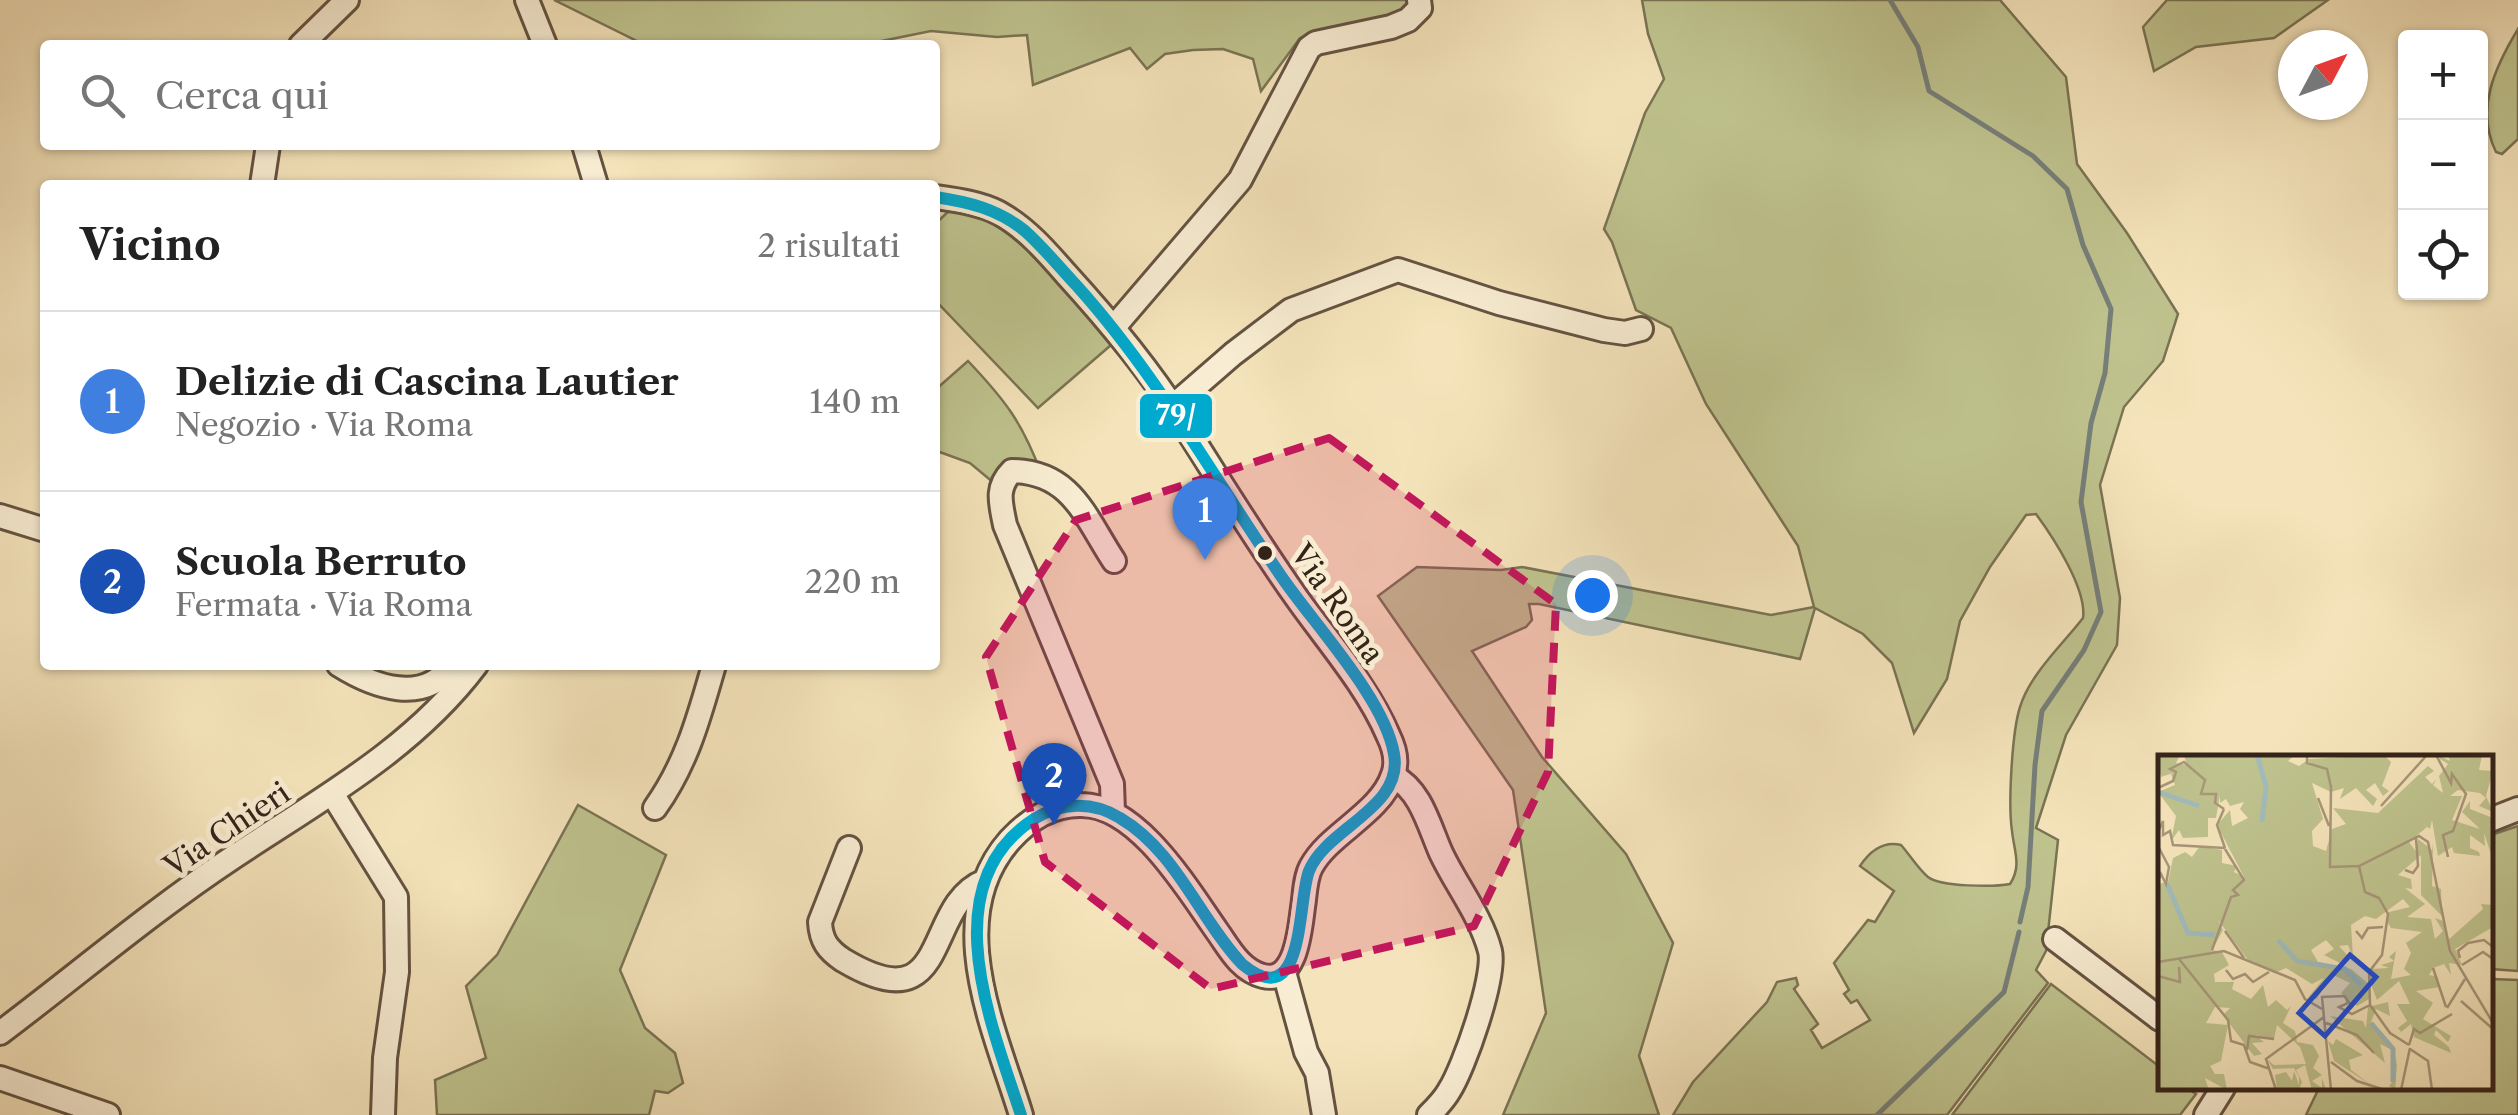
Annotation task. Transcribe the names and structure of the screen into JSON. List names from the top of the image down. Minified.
{"streets":{"street":["Via Roma","Via Chieri"]},"lines":["transit line 79/"],"north":"top right","page":{"map_buttons":["+","−"],"search":"Cerca qui","heading":["Vicino","2 risultati"],"list":[{"mark":"1","name":"Delizie di Cascina Lautier","note":"Negozio · Via Roma","value":"140 m"},{"mark":"2","name":"Scuola Berruto","note":"Fermata · Via Roma","value":"220 m"}],"pins":["1","2"]}}
